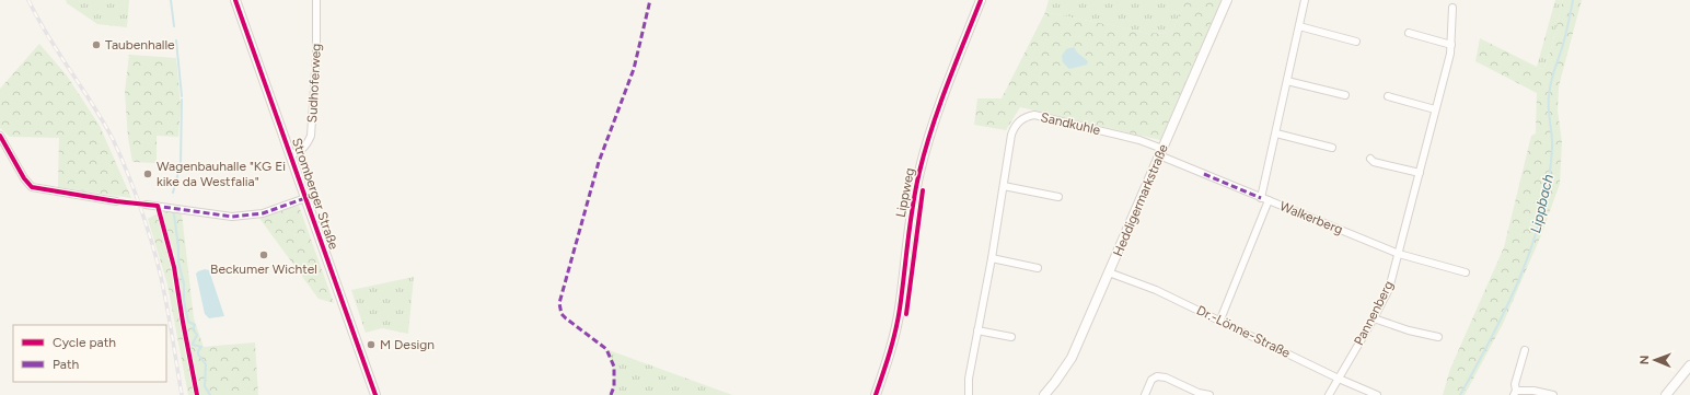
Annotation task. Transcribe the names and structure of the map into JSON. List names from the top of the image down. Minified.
{"streets":{"street":["Sudhoferweg","Sandkuhle","Lippweg","Stromberger Straße","Heddigermarkstraße","Walkerberg","Pannenberg","Dr.-Lönne-Straße"]},"crossings":[["Sudhoferweg","Stromberger Straße"],["Sandkuhle","Heddigermarkstraße"],["Sandkuhle","Walkerberg"],["Heddigermarkstraße","Walkerberg"],["Heddigermarkstraße","Dr.-Lönne-Straße"],["Walkerberg","Pannenberg"],["Pannenberg","Dr.-Lönne-Straße"]],"water":["Lippbach"],"places":["Taubenhalle","Wagenbauhalle \"KG Ei kike da Westfalia\"","Beckumer Wichtel","M Design"],"legend":["Cycle path","Path"],"north":"left"}
